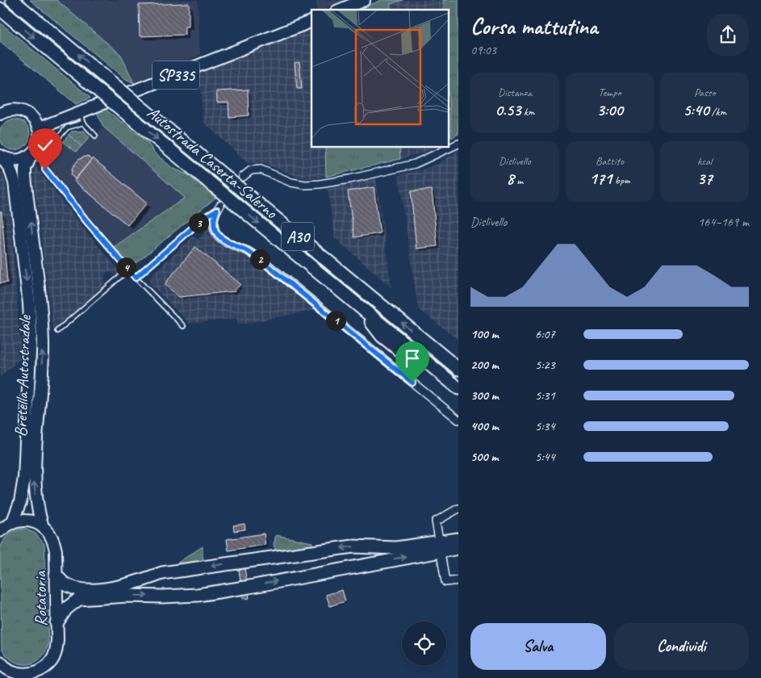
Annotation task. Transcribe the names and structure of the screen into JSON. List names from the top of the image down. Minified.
{"streets":{"highway":["Autostrada Caserta-Salerno","A30"],"main road":["SP335","Bretella Autostradale","Rotatoria"]},"crossings":[["SP335","Bretella Autostradale"],["Bretella Autostradale","Rotatoria"]],"page":{"heading":["Corsa mattutina","09:03"],"stats":[["Distanza","0.53 km"],["Tempo","3:00"],["Passo","5:40 /km"],["Dislivello","8 m"],["Battito","171 bpm"],["kcal","37"]],"chart":["Dislivello","164–169 m"],"pins":["3","2","4","1"],"list":[{"name":"100 m","note":"6:07"},{"name":"200 m","note":"5:23"},{"name":"300 m","note":"5:31"},{"name":"400 m","note":"5:34"},{"name":"500 m","note":"5:44"}],"buttons":["Salva","Condividi"]}}
